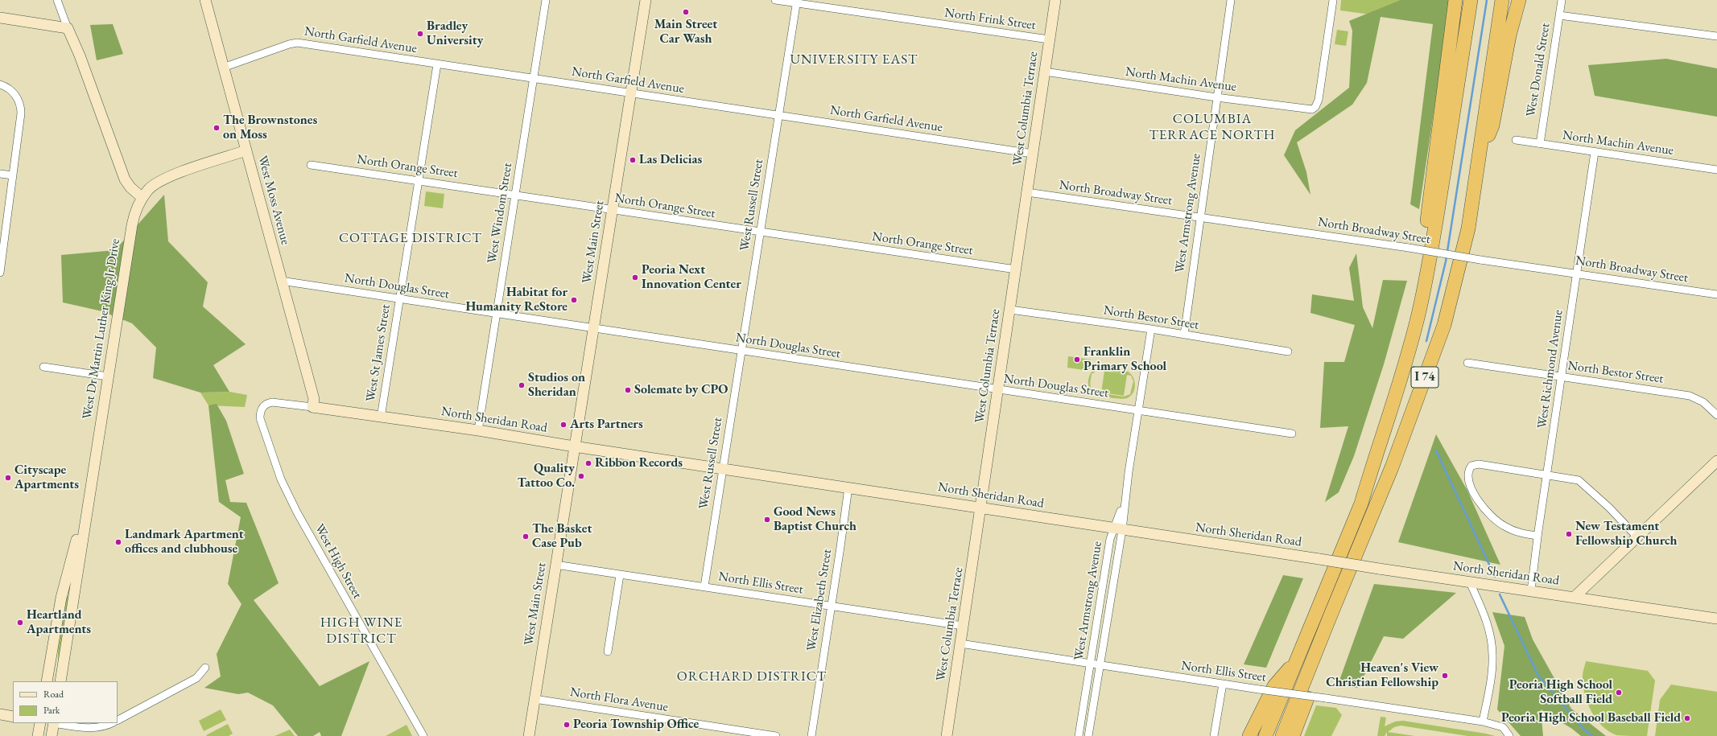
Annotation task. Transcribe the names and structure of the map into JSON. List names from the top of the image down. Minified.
{"streets":{"highway":["I 74"],"main road":["West Columbia Terrace","West Moss Avenue","West Main Street","West Dr Martin Luther King Jr Drive","North Sheridan Road"],"street":["North Frink Street","North Garfield Avenue","West Donald Street","North Machin Avenue","North Orange Street","North Broadway Street","West Russell Street","West Windom Street","West Armstrong Avenue","North Douglas Street","North Bestor Street","West St James Street","West Richmond Avenue","West High Street","North Ellis Street","West Elizabeth Street","North Flora Avenue"]},"crossings":[["North Frink Street","West Columbia Terrace"],["North Frink Street","West Russell Street"],["North Garfield Avenue","West Columbia Terrace"],["North Garfield Avenue","West Moss Avenue"],["North Garfield Avenue","West Russell Street"],["North Garfield Avenue","West Windom Street"],["North Garfield Avenue","West Main Street"],["North Garfield Avenue","West St James Street"],["West Donald Street","North Machin Avenue"],["North Machin Avenue","West Columbia Terrace"],["North Machin Avenue","West Armstrong Avenue"],["North Machin Avenue","West Richmond Avenue"],["West Columbia Terrace","North Orange Street"],["West Columbia Terrace","North Broadway Street"],["West Columbia Terrace","North Douglas Street"],["West Columbia Terrace","North Bestor Street"],["West Columbia Terrace","North Sheridan Road"],["West Columbia Terrace","North Ellis Street"],["North Orange Street","West Russell Street"],["North Orange Street","West Windom Street"],["North Orange Street","West Main Street"],["North Orange Street","West St James Street"],["North Broadway Street","West Armstrong Avenue"],["North Broadway Street","West Richmond Avenue"],["West Moss Avenue","North Douglas Street"],["West Moss Avenue","West Dr Martin Luther King Jr Drive"],["West Moss Avenue","North Sheridan Road"],["West Russell Street","North Douglas Street"],["West Russell Street","North Sheridan Road"],["West Russell Street","North Ellis Street"],["West Windom Street","North Douglas Street"],["West Windom Street","North Sheridan Road"],["West Armstrong Avenue","North Douglas Street"],["West Armstrong Avenue","North Bestor Street"],["West Armstrong Avenue","North Sheridan Road"],["West Armstrong Avenue","North Ellis Street"],["West Main Street","North Douglas Street"],["West Main Street","North Sheridan Road"],["West Main Street","North Ellis Street"],["West Main Street","North Flora Avenue"],["North Douglas Street","West St James Street"],["North Bestor Street","West Richmond Avenue"],["West St James Street","North Sheridan Road"],["West Richmond Avenue","North Sheridan Road"],["North Sheridan Road","West High Street"],["North Sheridan Road","West Elizabeth Street"],["North Ellis Street","West Elizabeth Street"]],"districts":["UNIVERSITY EAST","COLUMBIA TERRACE NORTH","COTTAGE DISTRICT","HIGH WINE DISTRICT","ORCHARD DISTRICT"],"places":["Main Street Car Wash","Bradley University","The Brownstones on Moss","Las Delicias","Peoria Next Innovation Center","Habitat for Humanity ReStore","Franklin Primary School","Studios on Sheridan","Solemate by CPO","Arts Partners","Ribbon Records","Quality Tattoo Co.","Cityscape Apartments","Good News Baptist Church","New Testament Fellowship Church","The Basket Case Pub","Landmark Apartment offices and clubhouse","Heartland Apartments","Heaven's View Christian Fellowship","Peoria High School Softball Field","Peoria High School Baseball Field","Peoria Township Office"],"legend":["Road","Park"]}
